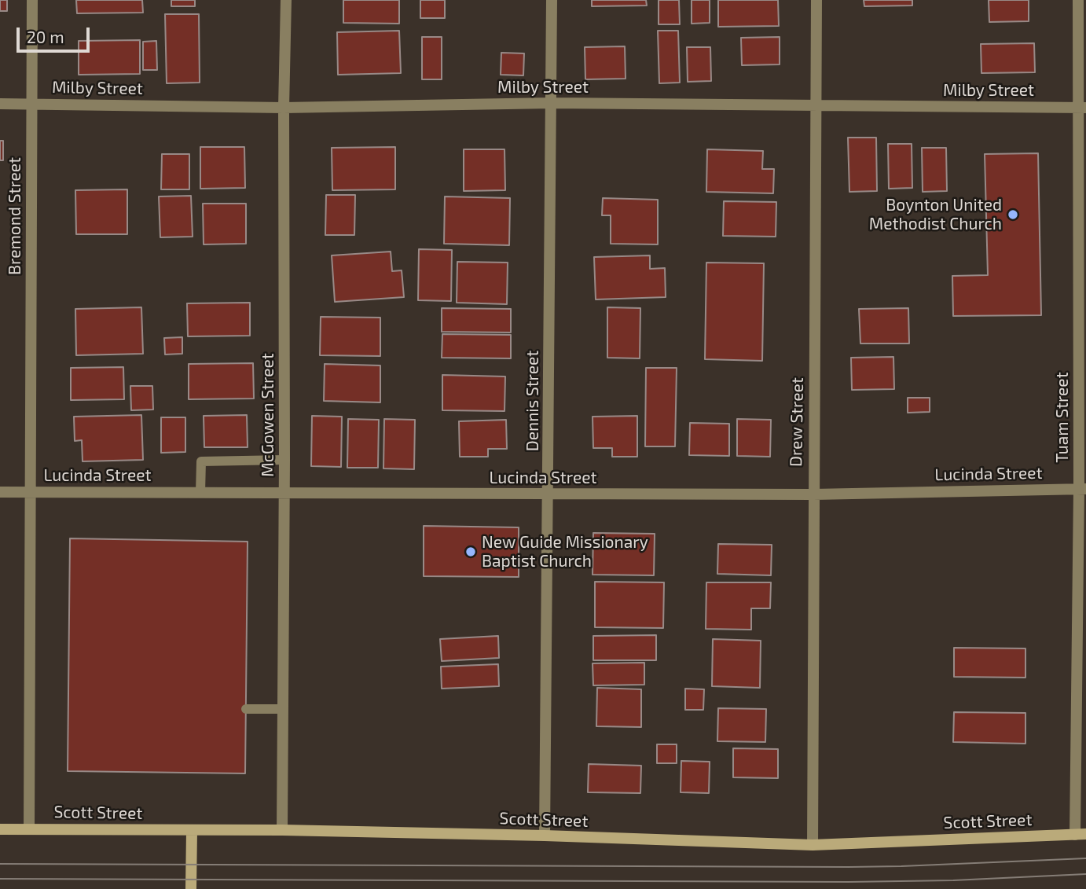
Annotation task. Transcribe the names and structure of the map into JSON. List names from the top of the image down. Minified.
{"streets":{"main road":["Scott Street"],"street":["Milby Street","Bremond Street","Dennis Street","McGowen Street","Tuam Street","Drew Street","Lucinda Street"]},"crossings":[["Milby Street","Bremond Street"],["Milby Street","Dennis Street"],["Milby Street","McGowen Street"],["Milby Street","Tuam Street"],["Milby Street","Drew Street"],["Bremond Street","Lucinda Street"],["Bremond Street","Scott Street"],["Dennis Street","Lucinda Street"],["Dennis Street","Scott Street"],["McGowen Street","Lucinda Street"],["McGowen Street","Scott Street"],["Tuam Street","Lucinda Street"],["Tuam Street","Scott Street"],["Drew Street","Lucinda Street"],["Drew Street","Scott Street"]],"places":["Boynton United Methodist Church","New Guide Missionary Baptist Church"],"scale_bar":"20 m"}
